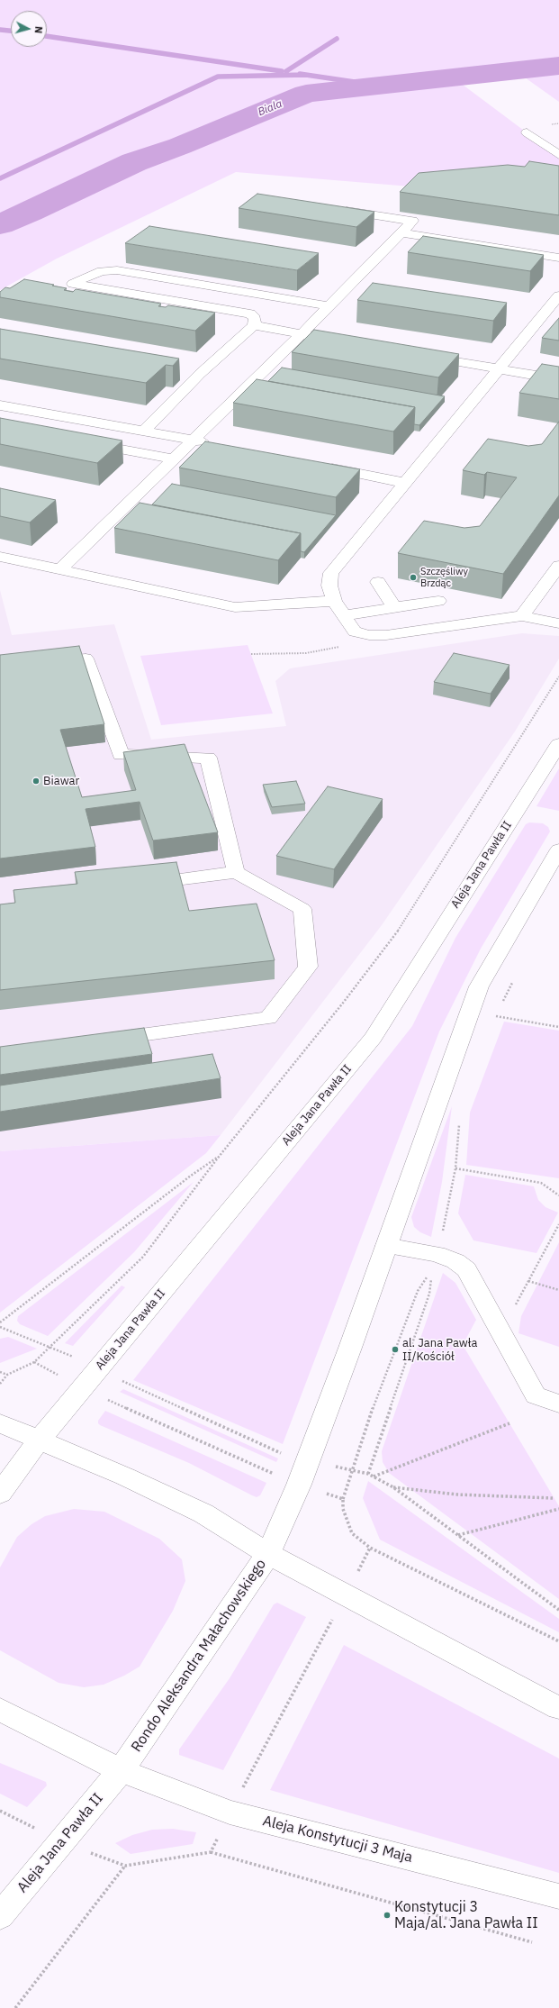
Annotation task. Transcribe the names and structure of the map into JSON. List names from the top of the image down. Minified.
{"streets":{"street":["Aleja Jana Pawła II","Rondo Aleksandra Małachowskiego","Aleja Konstytucji 3 Maja"]},"crossings":[["Aleja Jana Pawła II","Rondo Aleksandra Małachowskiego"],["Aleja Jana Pawła II","Aleja Konstytucji 3 Maja"],["Rondo Aleksandra Małachowskiego","Aleja Konstytucji 3 Maja"]],"water":["Biala"],"places":["Szczęśliwy Brzdąc","Biawar","al. Jana Pawła II/Kościół","Konstytucji 3 Maja/al. Jana Pawła II"],"north":"right"}
